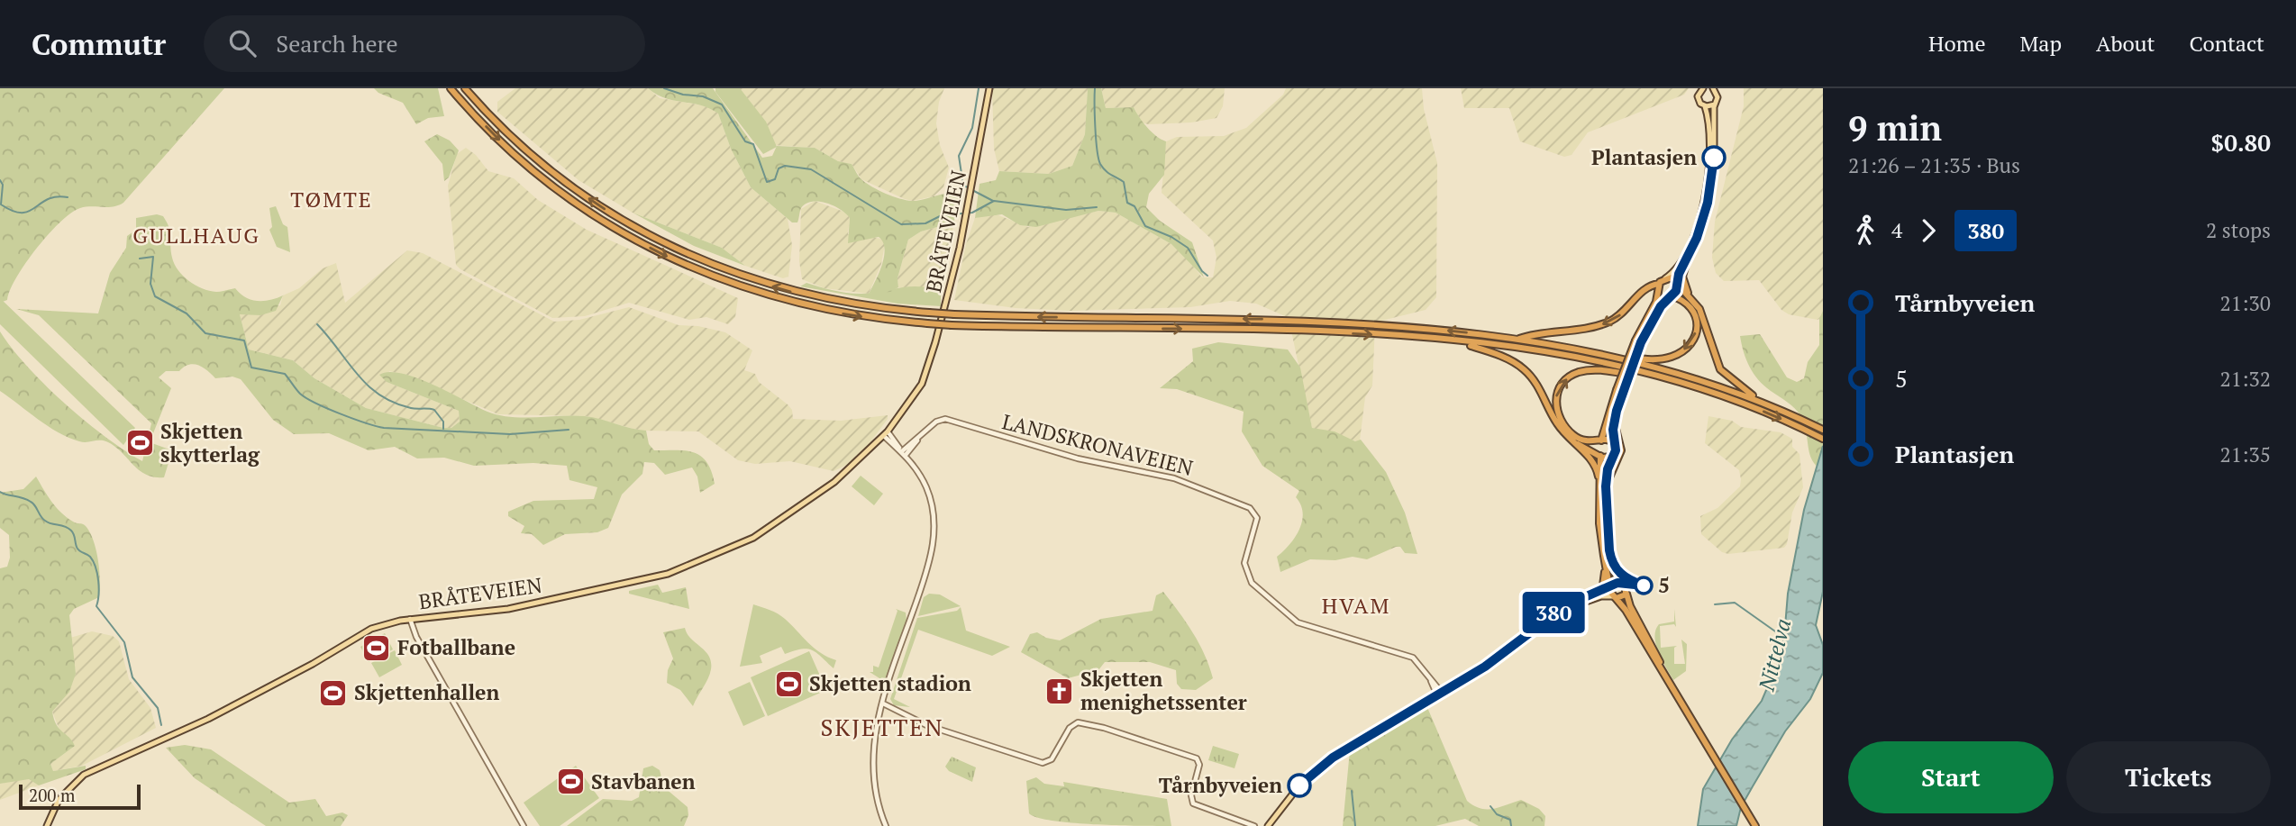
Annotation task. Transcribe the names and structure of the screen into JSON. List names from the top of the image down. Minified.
{"streets":{"main road":["BRÅTEVEIEN"],"street":["LANDSKRONAVEIEN"]},"districts":["TØMTE","GULLHAUG","HVAM","SKJETTEN"],"water":["Nittelva"],"places":{"other":["Plantasjen","5","Tårnbyveien"],"sports":["Skjetten skytterlag","Fotballbane","Skjetten stadion","Skjettenhallen","Stavbanen"],"church":["Skjetten menighetssenter"]},"lines":["bus line 380"],"scale_bar":"200 m","page":{"header":"Commutr","search":"Search here","nav":["Home","Map","About","Contact"],"on_map":"380","heading":["9 min","21:26 – 21:35 · Bus","$0.80"],"legs":["4","380","2 stops"],"list":[{"name":"Tårnbyveien","value":"21:30"},{"name":"5","value":"21:32"},{"name":"Plantasjen","value":"21:35"}],"buttons":["Start","Tickets"],"scale":"200 m"}}
